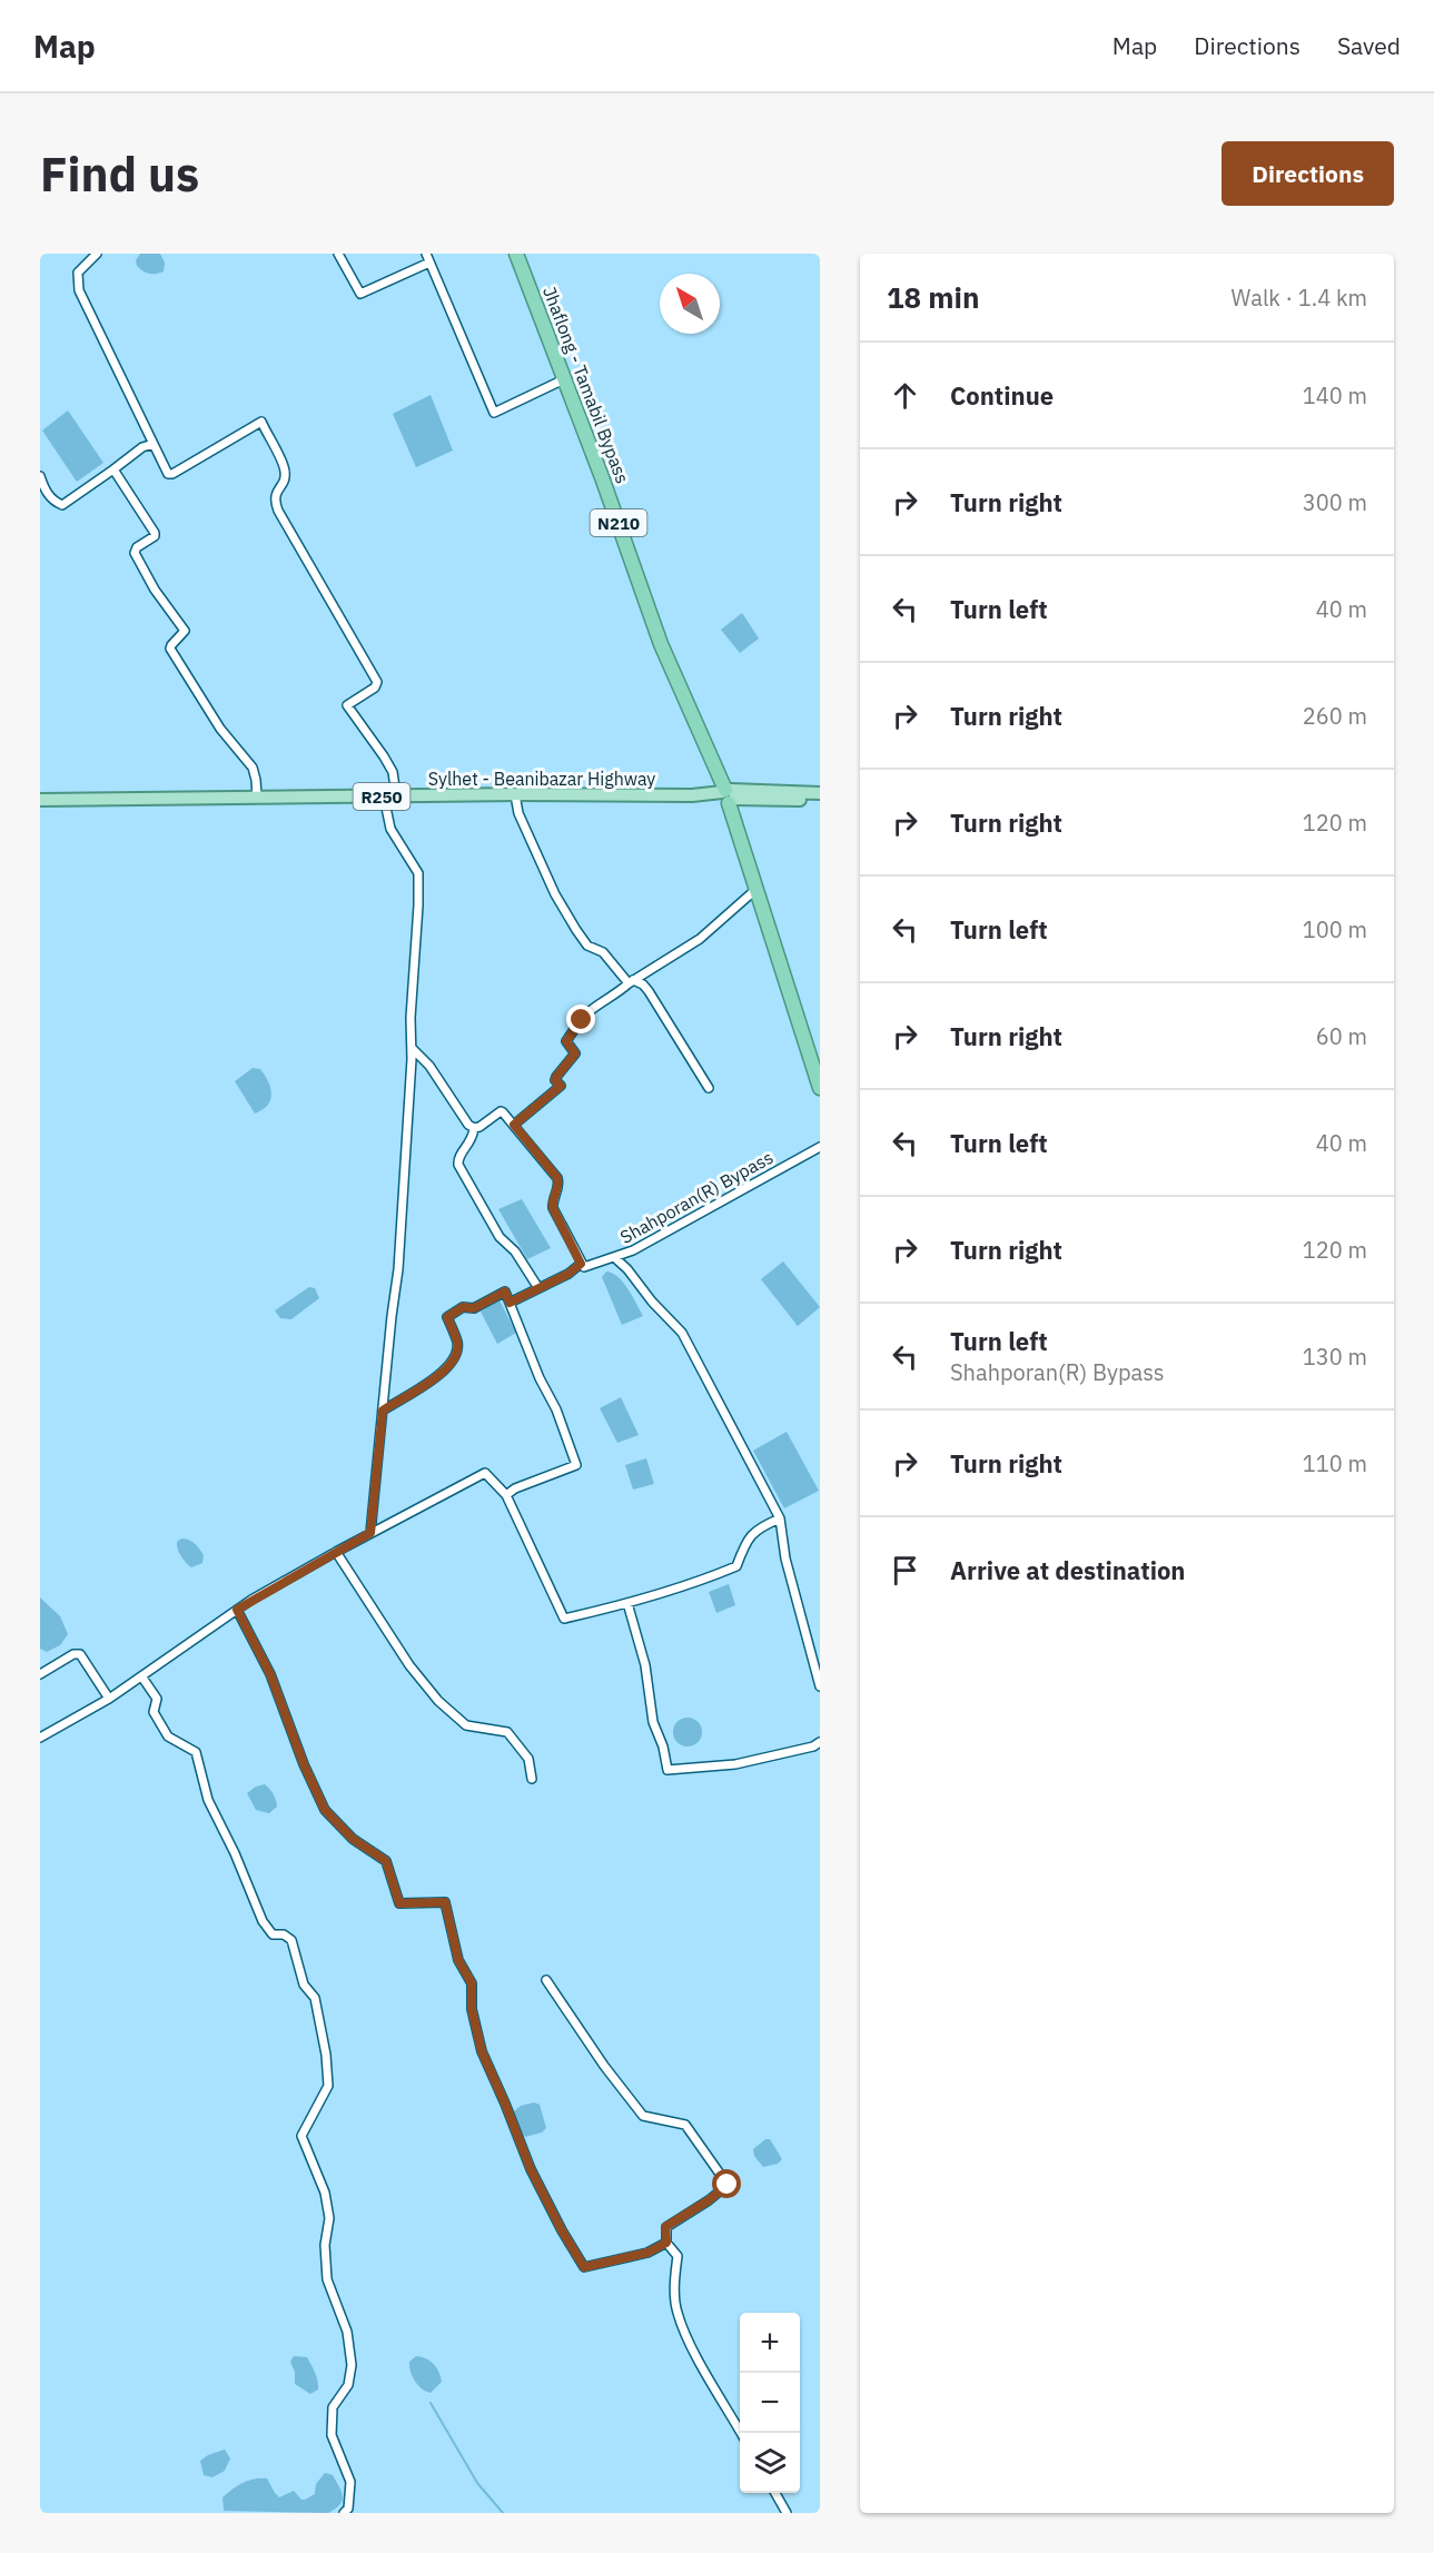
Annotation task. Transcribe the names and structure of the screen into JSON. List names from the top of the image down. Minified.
{"streets":{"highway":["Jhaflong - Tamabil Bypass","N210"],"main road":["Sylhet - Beanibazar Highway","R250"],"street":["Shahporan(R) Bypass"]},"crossings":[["Jhaflong - Tamabil Bypass","Sylhet - Beanibazar Highway"],["Jhaflong - Tamabil Bypass","R250"],["Sylhet - Beanibazar Highway","R250"]],"north":"top left","page":{"header":"Map","nav":["Map","Directions","Saved"],"buttons":"Directions","title":"Find us","heading":["18 min","Walk · 1.4 km"],"list":[["Continue","140 m"],["Turn right","300 m"],["Turn left","40 m"],["Turn right","260 m"],["Turn right","120 m"],["Turn left","100 m"],["Turn right","60 m"],["Turn left","40 m"],["Turn right","120 m"],["Turn left","Shahporan(R) Bypass","130 m"],["Turn right","110 m"],"Arrive at destination"],"map_buttons":["+","−"]}}
